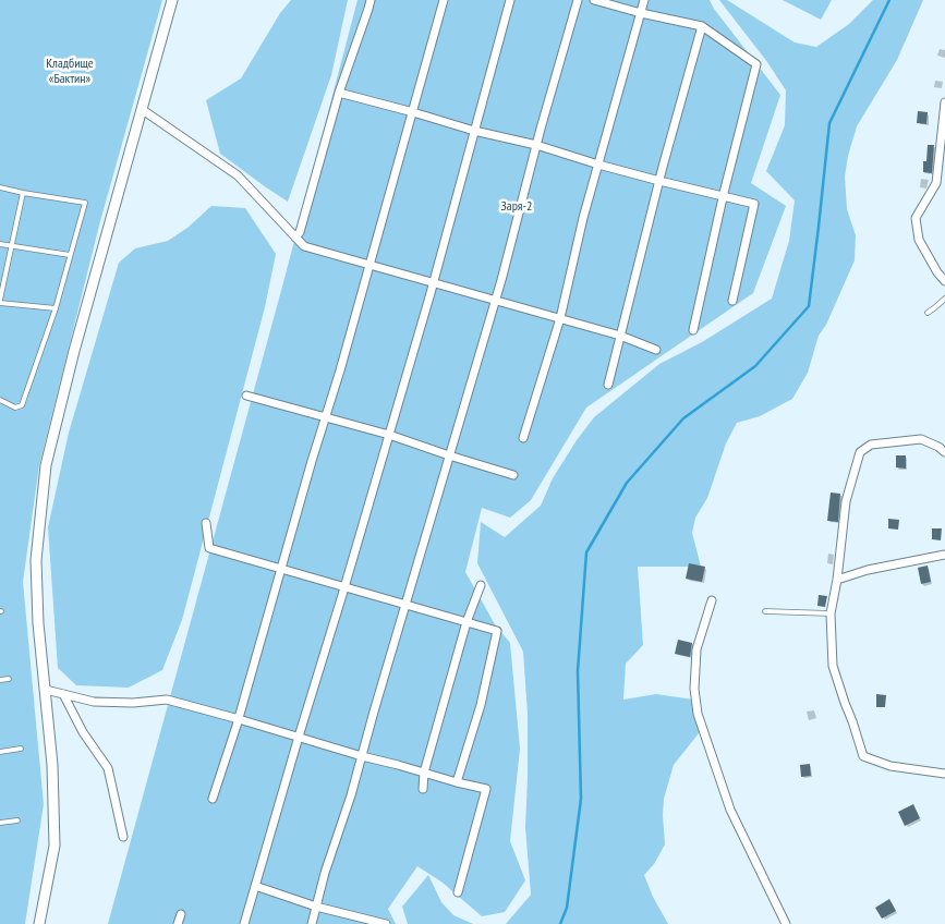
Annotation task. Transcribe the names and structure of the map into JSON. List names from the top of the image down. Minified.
{"parks":["Кладбище «Бактин»","Заря-2"]}
